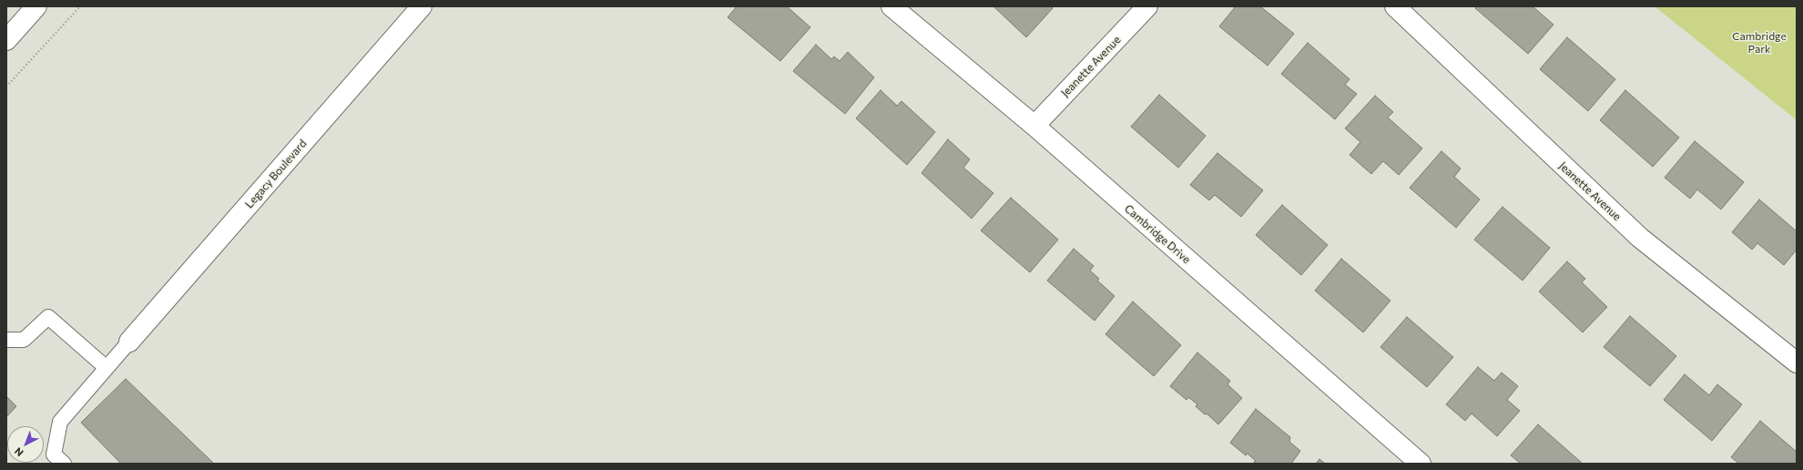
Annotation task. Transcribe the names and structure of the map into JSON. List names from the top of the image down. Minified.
{"streets":{"street":["Jeanette Avenue","Legacy Boulevard","Cambridge Drive"]},"crossings":[["Jeanette Avenue","Cambridge Drive"]],"parks":["Cambridge Park"],"north":"bottom left"}
